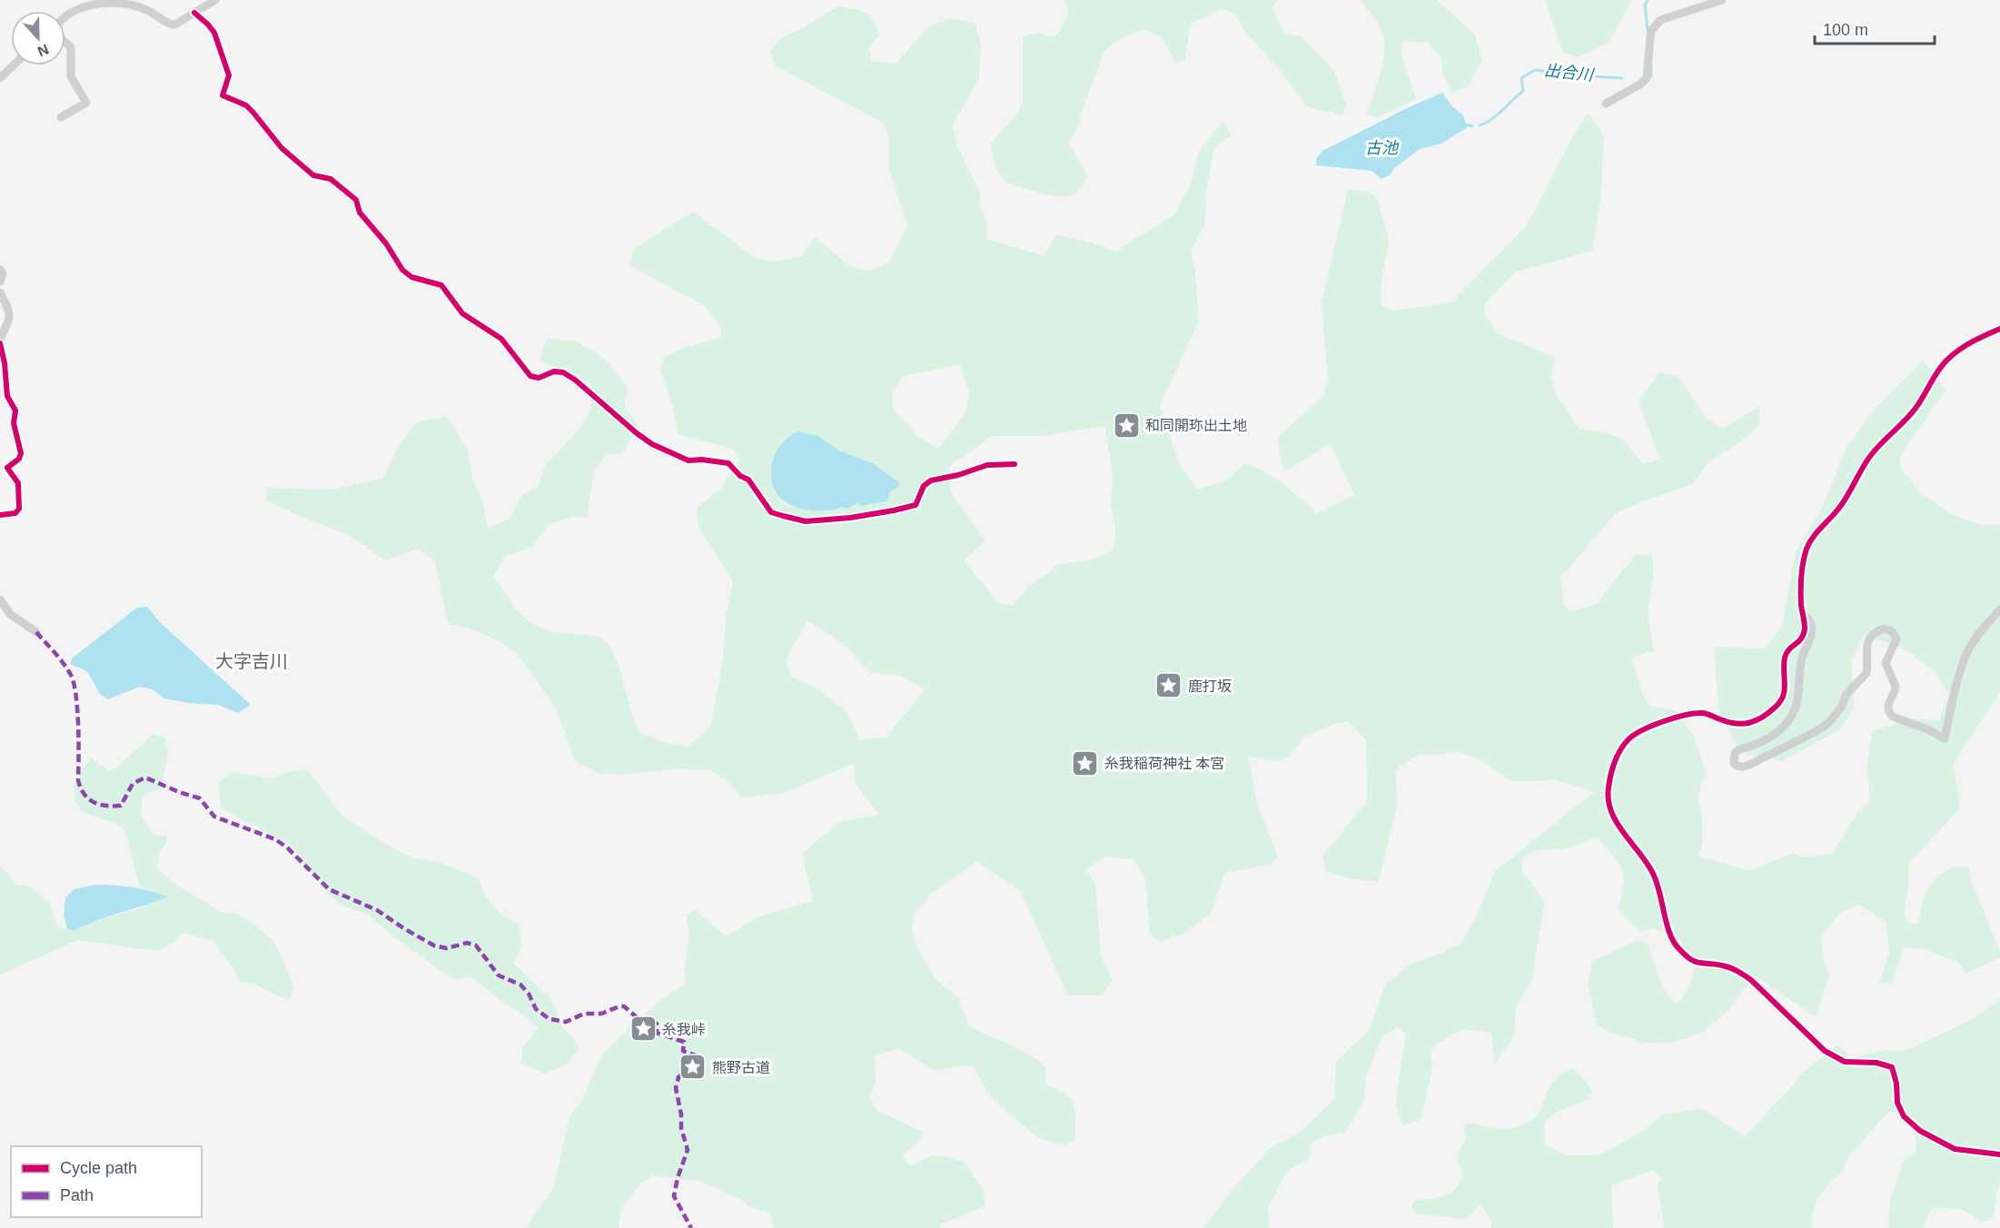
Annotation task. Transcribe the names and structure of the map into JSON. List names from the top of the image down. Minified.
{"districts":["大字吉川"],"water":["出合川","古池"],"places":{"place":["和同開珎出土地","鹿打坂","糸我稲荷神社 本宮","糸我峠","熊野古道"]},"legend":["Cycle path","Path"],"scale_bar":"100 m","north":"bottom"}
